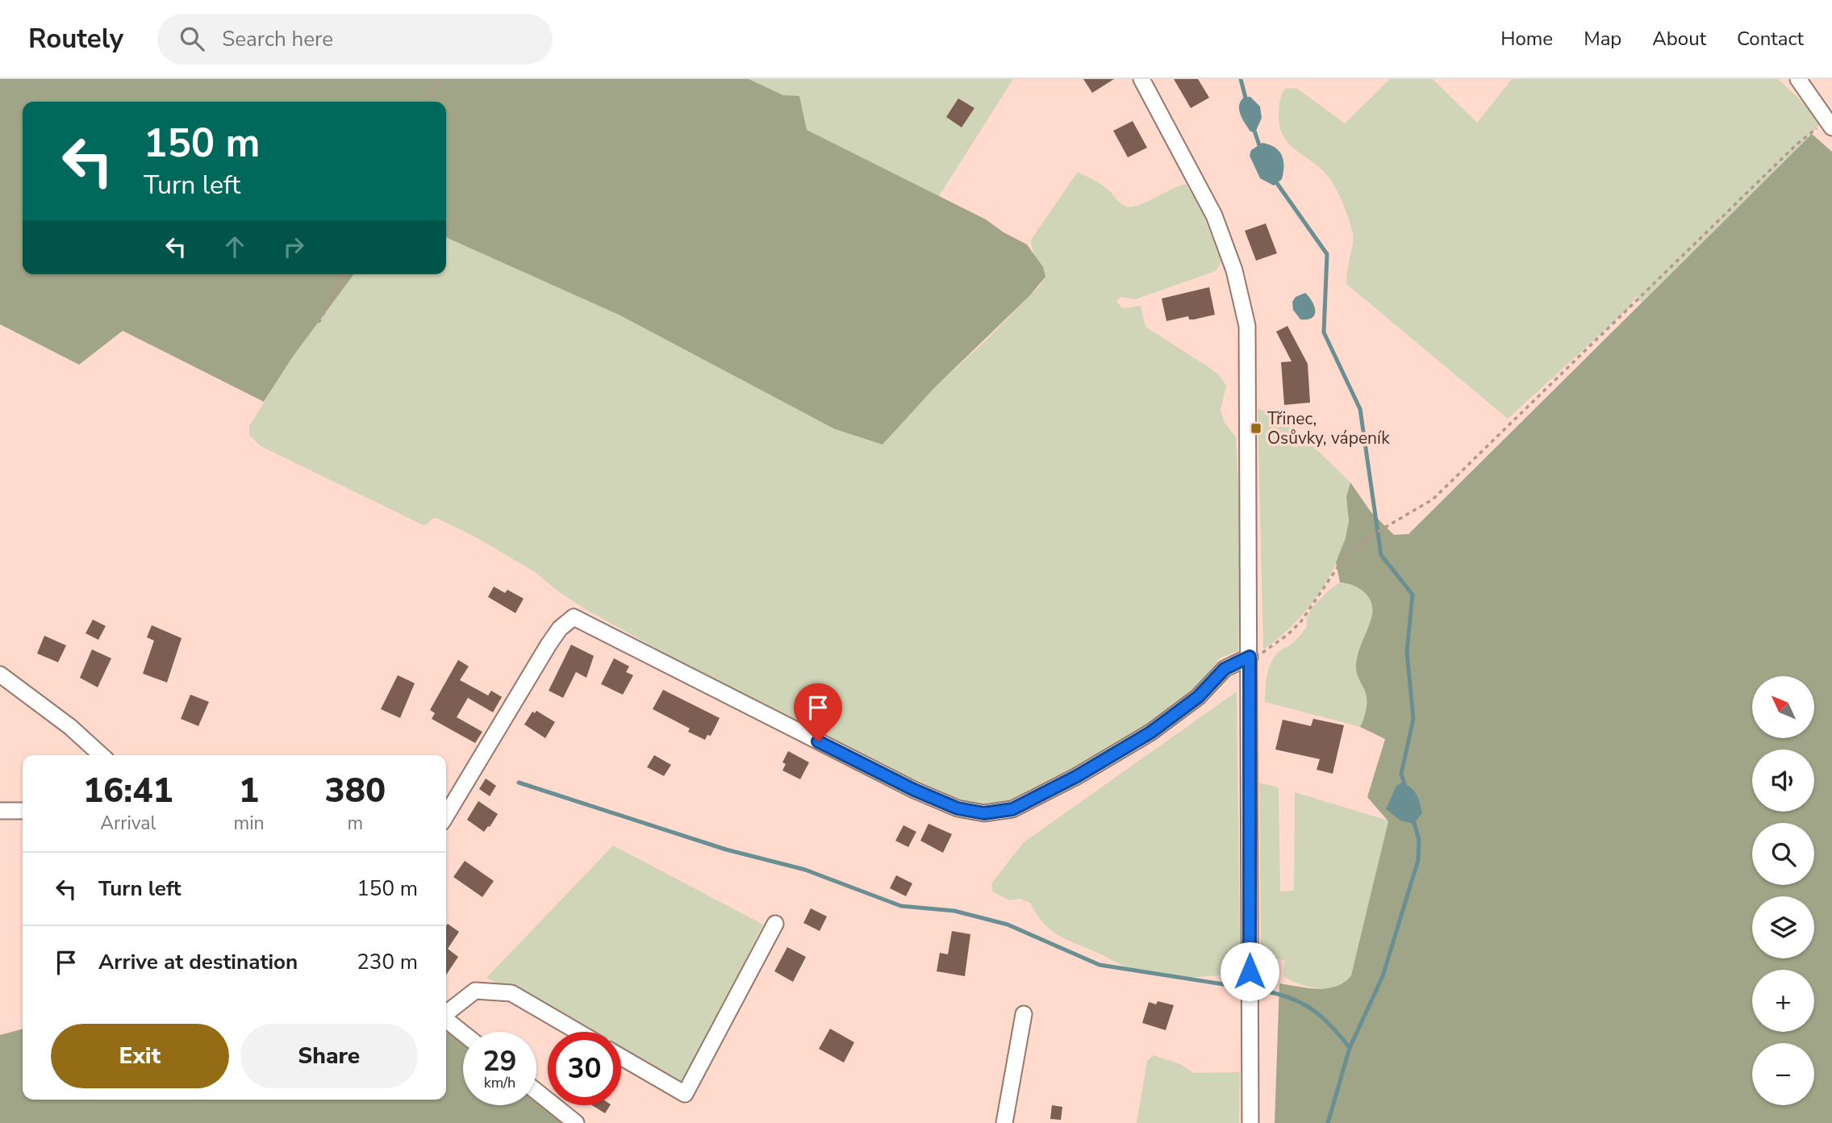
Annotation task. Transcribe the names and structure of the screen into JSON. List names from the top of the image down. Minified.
{"places":{"transit":["Třinec, Osůvky, vápeník"]},"north":"top left","page":{"header":"Routely","search":"Search here","nav":["Home","Map","About","Contact"],"turn":["150 m","Turn left"],"map_buttons":["+","−"],"eta":["16:41","Arrival","1","min","380","m"],"list":[{"name":"Turn left","value":"150 m"},{"name":"Arrive at destination","value":"230 m"}],"buttons":["Exit","Share"],"speed":"29 km/h","limit":"30"}}
